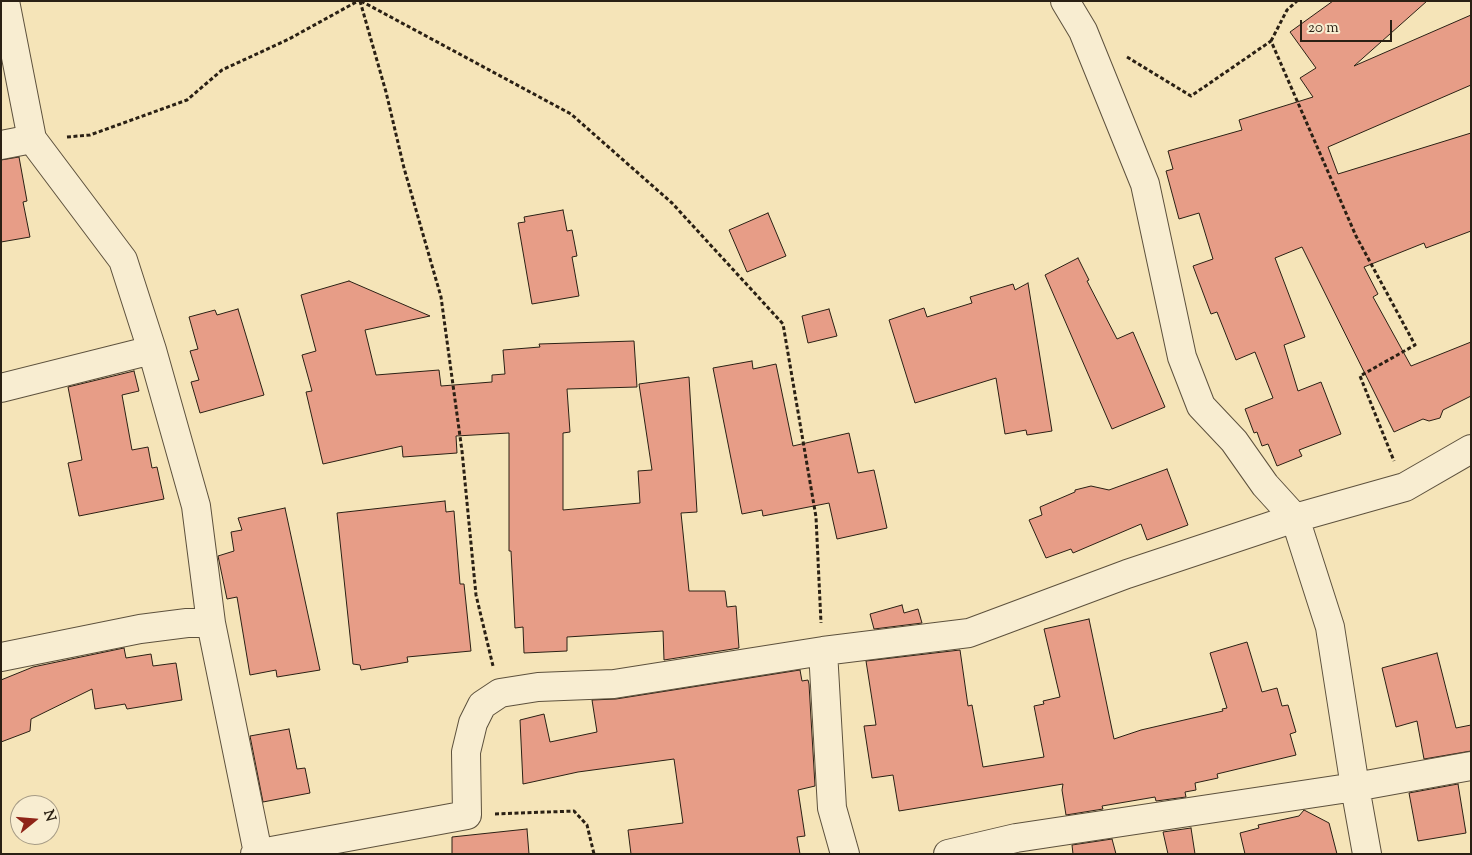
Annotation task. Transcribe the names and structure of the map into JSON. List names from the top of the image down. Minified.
{"scale_bar":"20 m","north":"right"}
